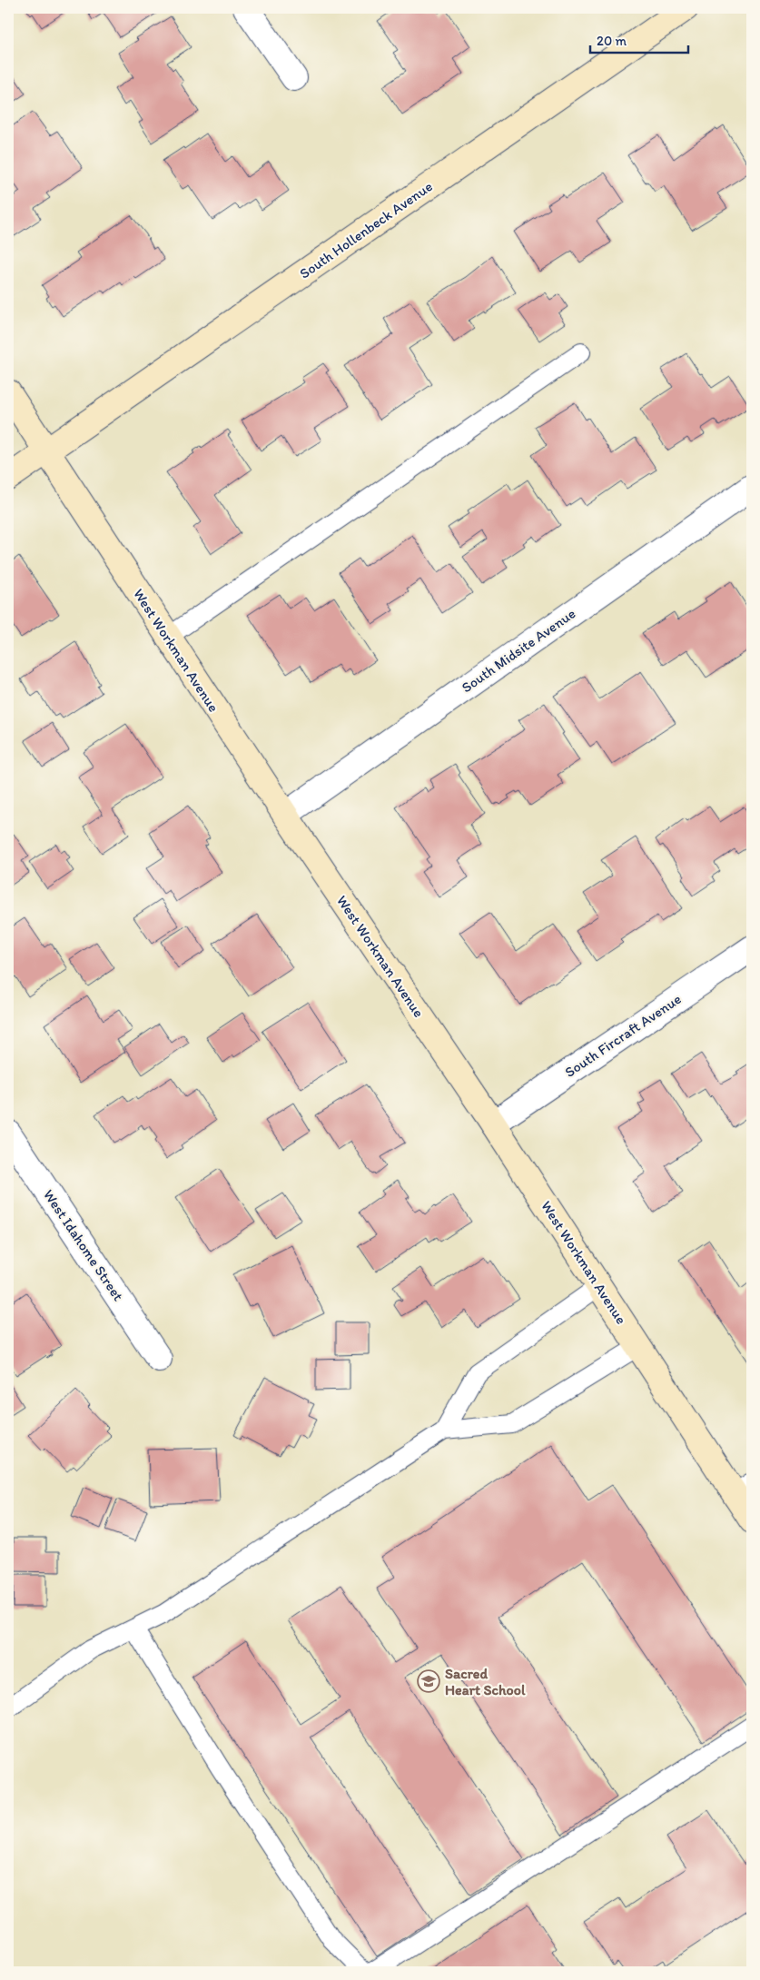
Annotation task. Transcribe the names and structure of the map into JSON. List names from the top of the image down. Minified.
{"streets":{"street":["South Hollenbeck Avenue","West Workman Avenue","South Midsite Avenue","South Fircraft Avenue","West Idahome Street"]},"crossings":[["South Hollenbeck Avenue","West Workman Avenue"],["West Workman Avenue","South Midsite Avenue"],["West Workman Avenue","South Fircraft Avenue"]],"places":{"school or university":["Sacred Heart School"]},"scale_bar":"20 m"}
